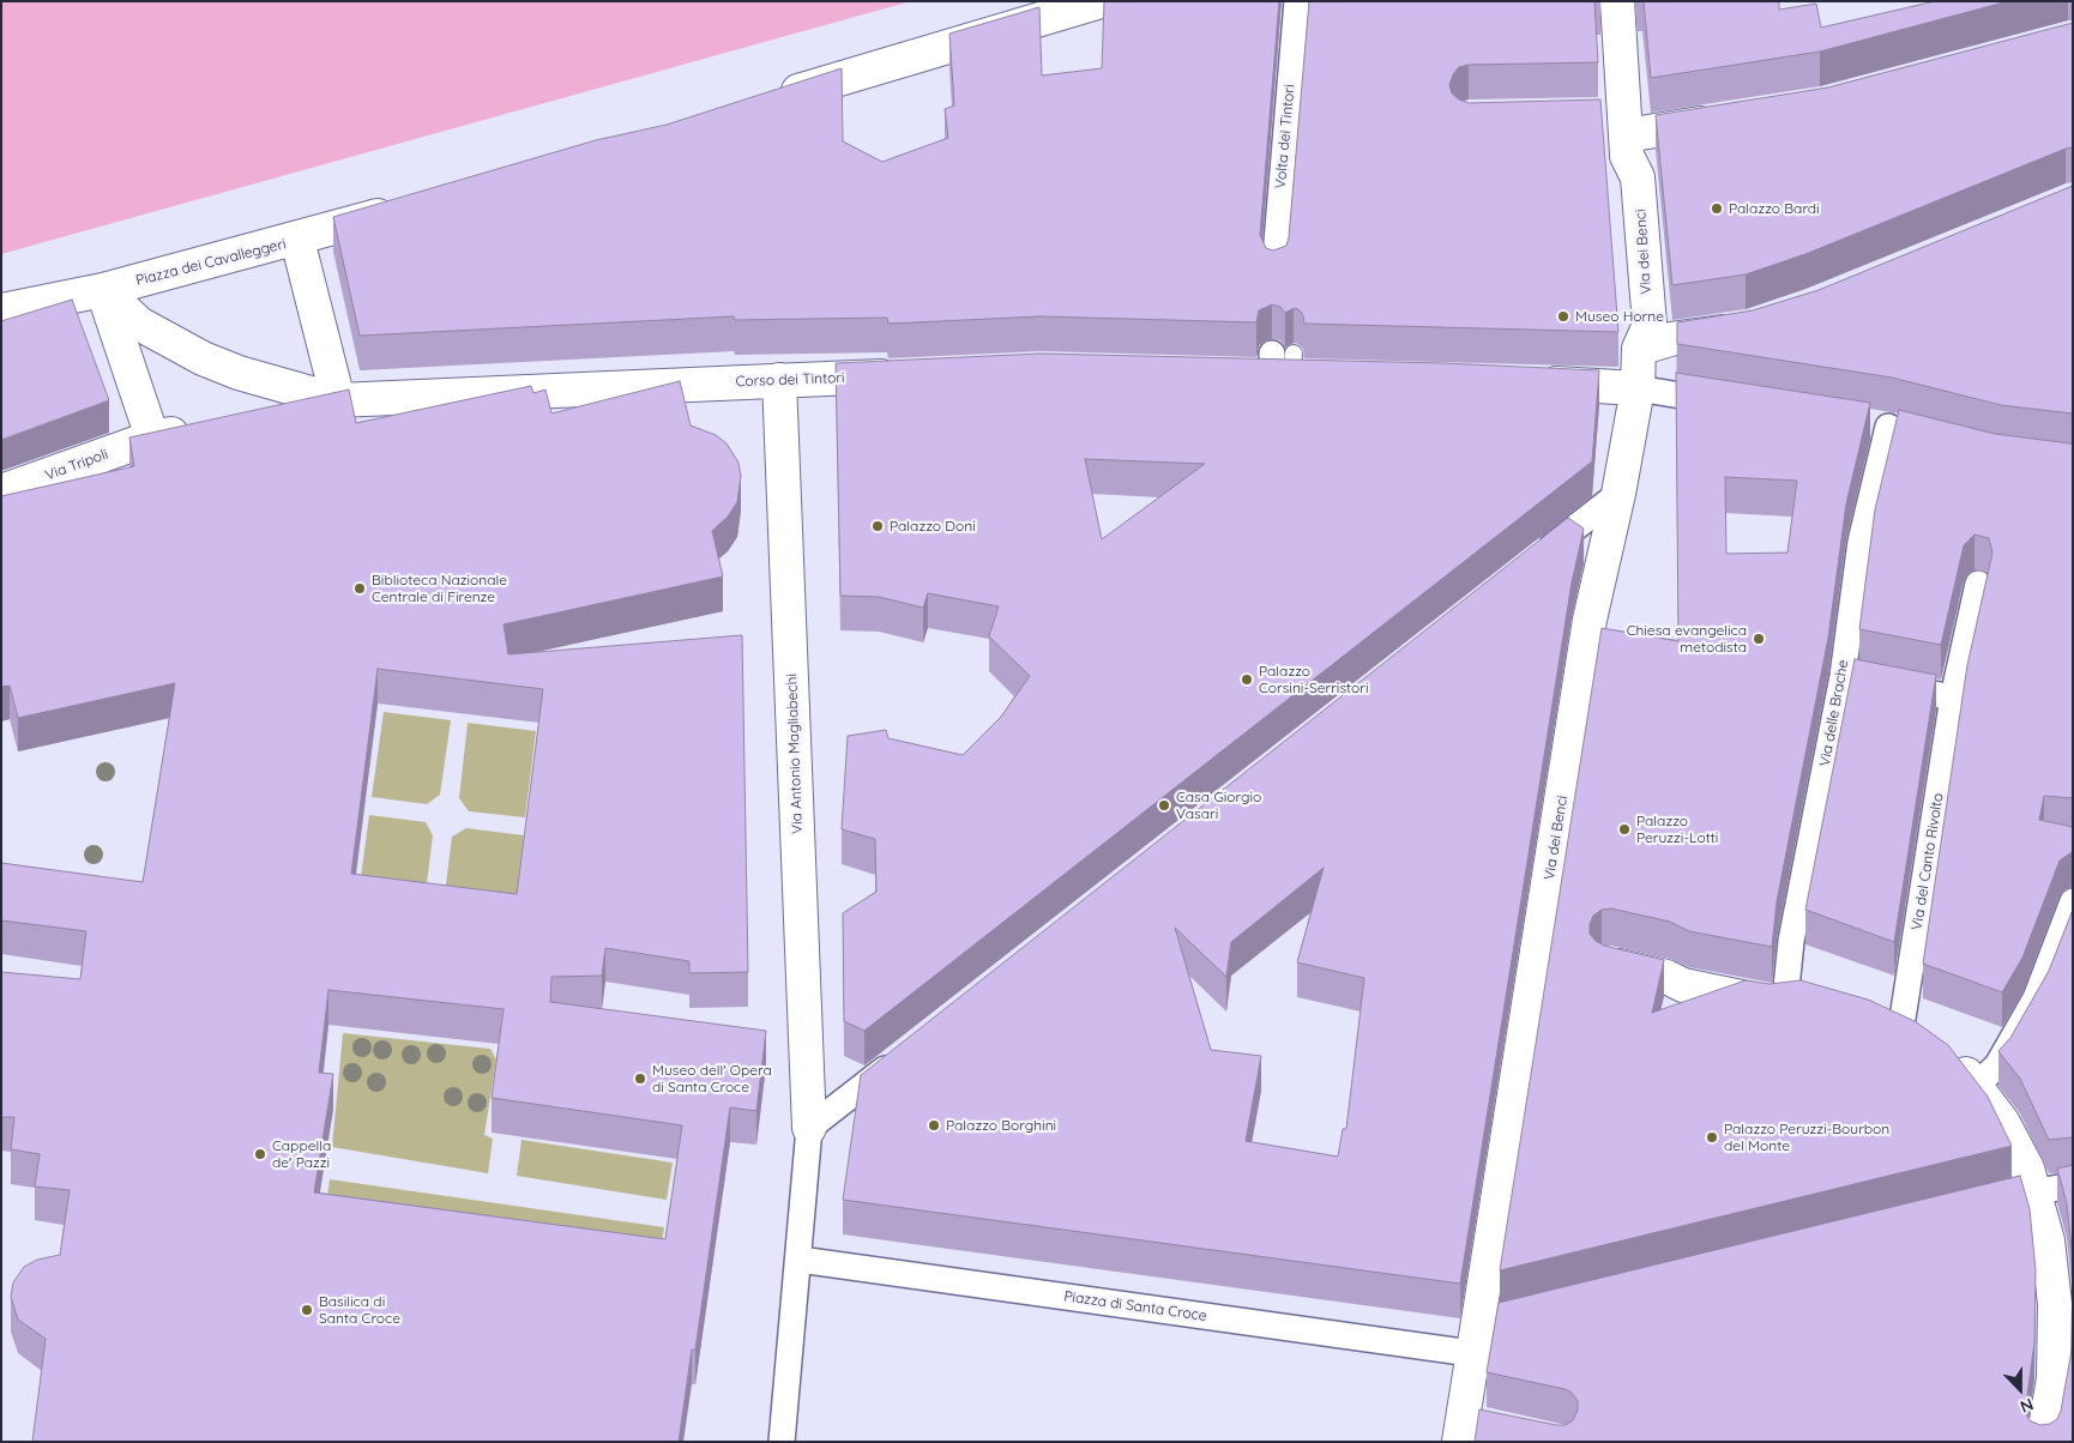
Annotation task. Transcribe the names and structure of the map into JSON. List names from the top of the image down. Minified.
{"streets":{"street":["Volta dei Tintori","Via dei Benci","Piazza dei Cavalleggeri","Corso dei Tintori","Via Tripoli","Via delle Brache","Via Antonio Magliabechi","Via del Canto Rivolto","Piazza di Santa Croce"]},"crossings":[["Via dei Benci","Piazza di Santa Croce"],["Piazza dei Cavalleggeri","Corso dei Tintori"],["Corso dei Tintori","Via Antonio Magliabechi"]],"places":["Palazzo Bardi","Museo Horne","Palazzo Doni","Biblioteca Nazionale Centrale di Firenze","Chiesa evangelica metodista","Palazzo Corsini-Serristori","Casa Giorgio Vasari","Palazzo Peruzzi-Lotti","Museo dell' Opera di Santa Croce","Palazzo Borghini","Palazzo Peruzzi-Bourbon del Monte","Cappella de' Pazzi","Basilica di Santa Croce"],"north":"bottom"}
